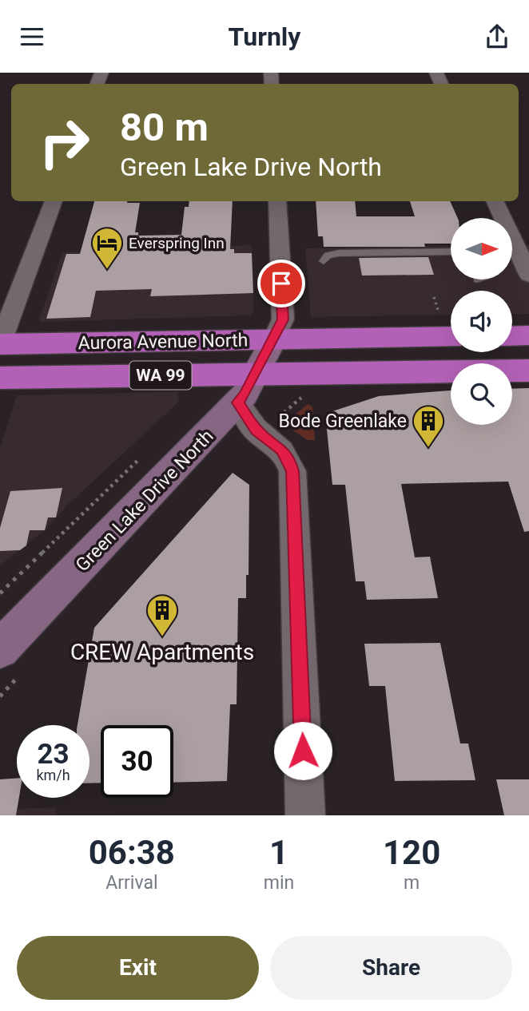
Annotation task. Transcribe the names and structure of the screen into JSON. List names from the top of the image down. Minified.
{"streets":{"highway":["Aurora Avenue North","WA 99"],"main road":["Green Lake Drive North"]},"crossings":[["Aurora Avenue North","Green Lake Drive North"]],"places":{"hotel":["Everspring Inn"],"building":["Bode Greenlake","CREW Apartments"]},"north":"right","page":{"header":"Turnly","turn":["80 m","Green Lake Drive North"],"speed":"23 km/h","limit":"30","eta":["06:38","Arrival","1","min","120","m"],"buttons":["Exit","Share"]}}
